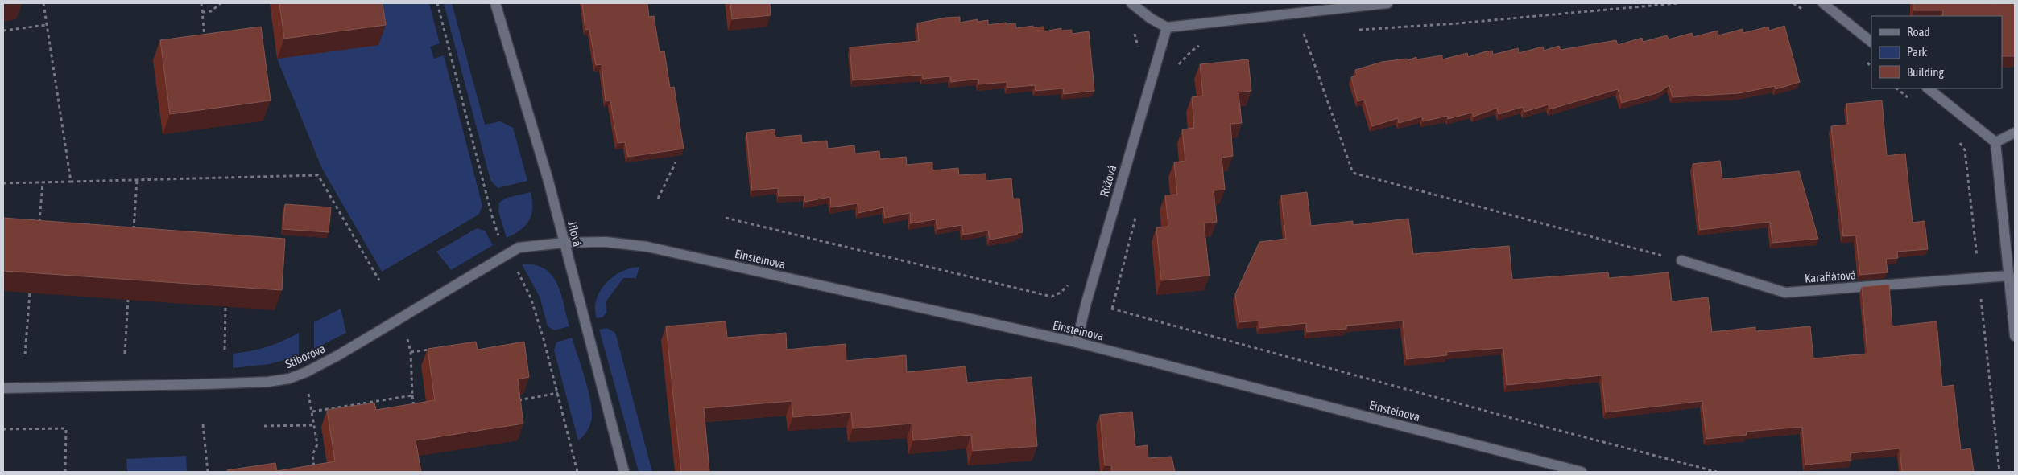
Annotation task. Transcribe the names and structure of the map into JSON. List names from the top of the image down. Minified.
{"streets":{"street":["Růžová","Jílová","Einsteinova","Karafiátová","Stiborova"]},"crossings":[["Růžová","Einsteinova"],["Jílová","Einsteinova"],["Jílová","Stiborova"],["Einsteinova","Stiborova"]],"legend":["Road","Park","Building"]}
